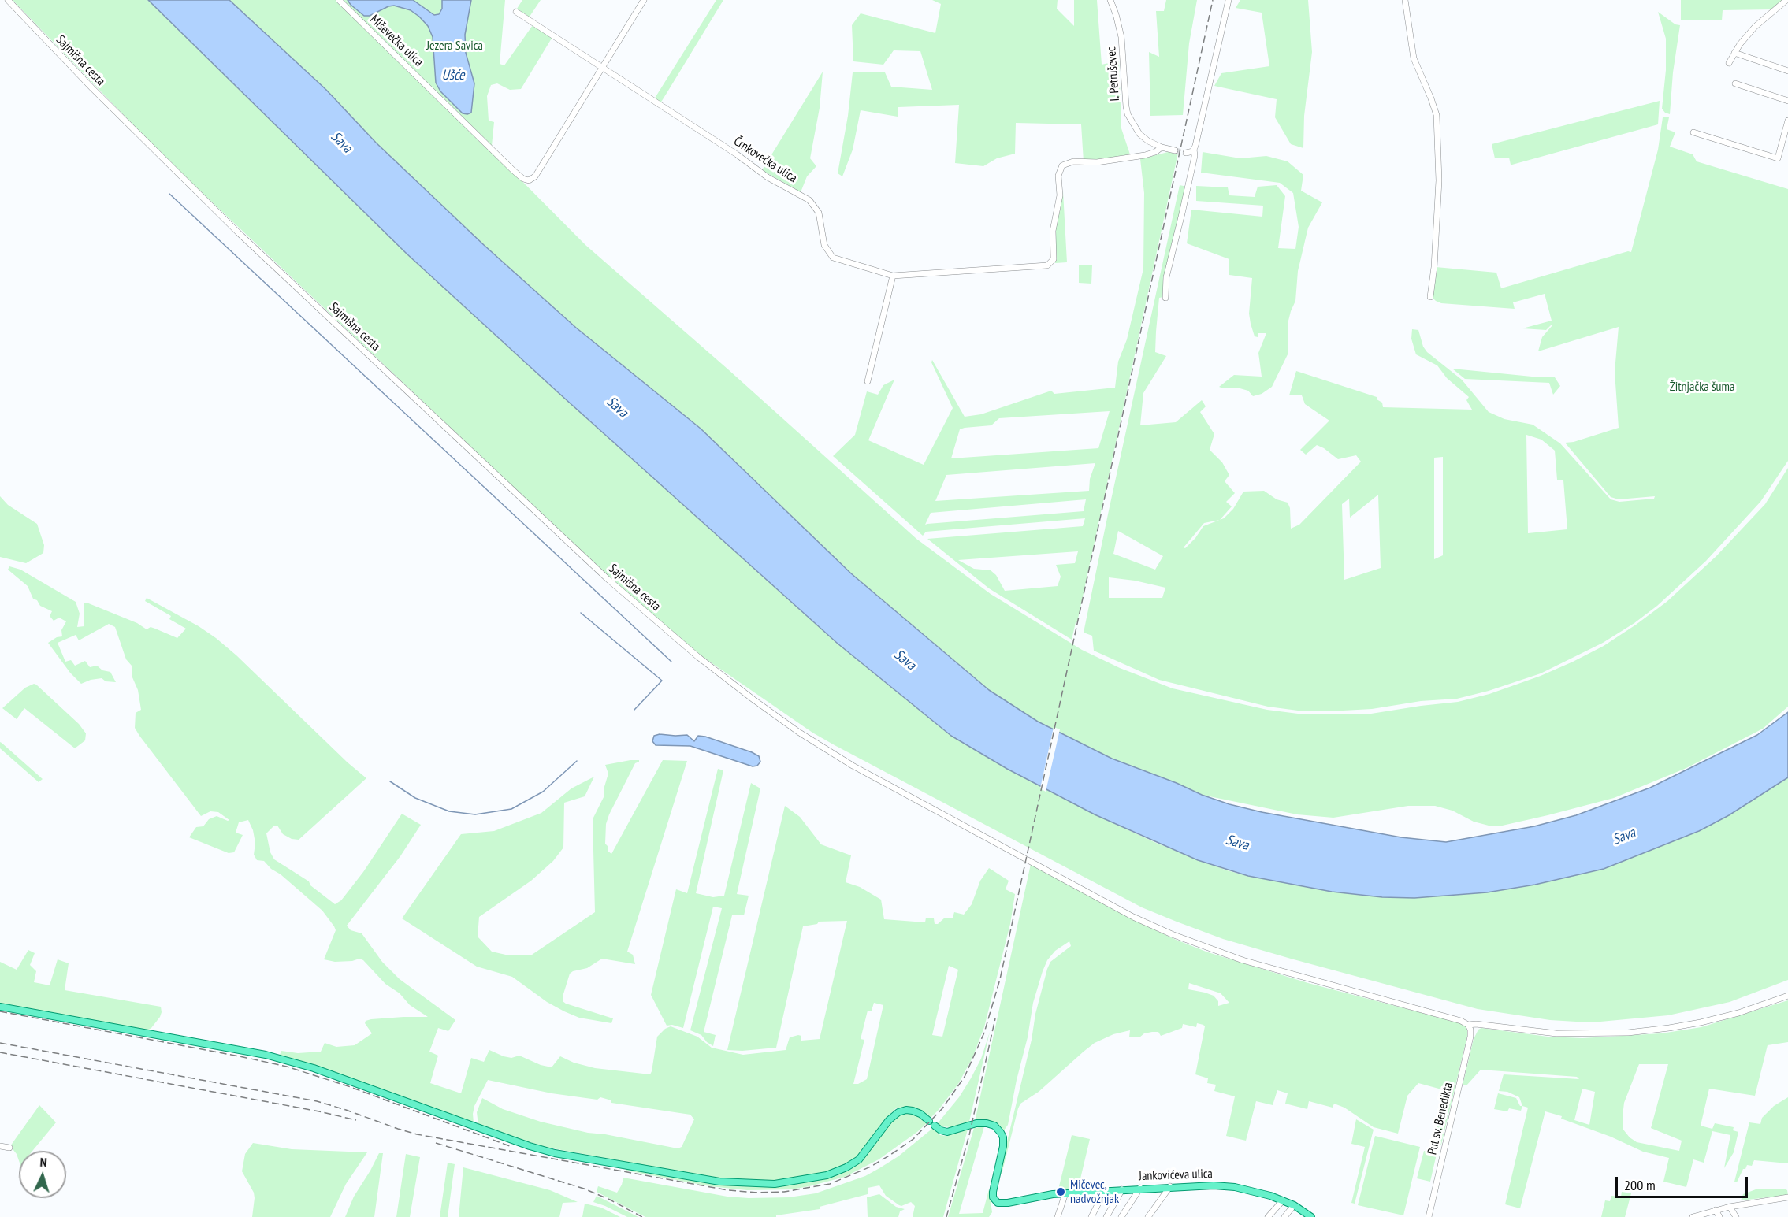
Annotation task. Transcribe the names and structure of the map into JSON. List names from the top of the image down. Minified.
{"streets":{"main road":["Jankovićeva ulica"],"street":["Miševečka ulica","Sajmišna cesta","I. Petruševec","Črnkovečka ulica","Put sv. Benedikta"]},"crossings":[["Miševečka ulica","Črnkovečka ulica"],["Sajmišna cesta","Put sv. Benedikta"],["I. Petruševec","Črnkovečka ulica"]],"water":["Ušće","Sava"],"parks":["Jezera Savica","Žitnjačka šuma"],"places":["Mičevec, nadvožnjak"],"scale_bar":"200 m","north":"top"}
